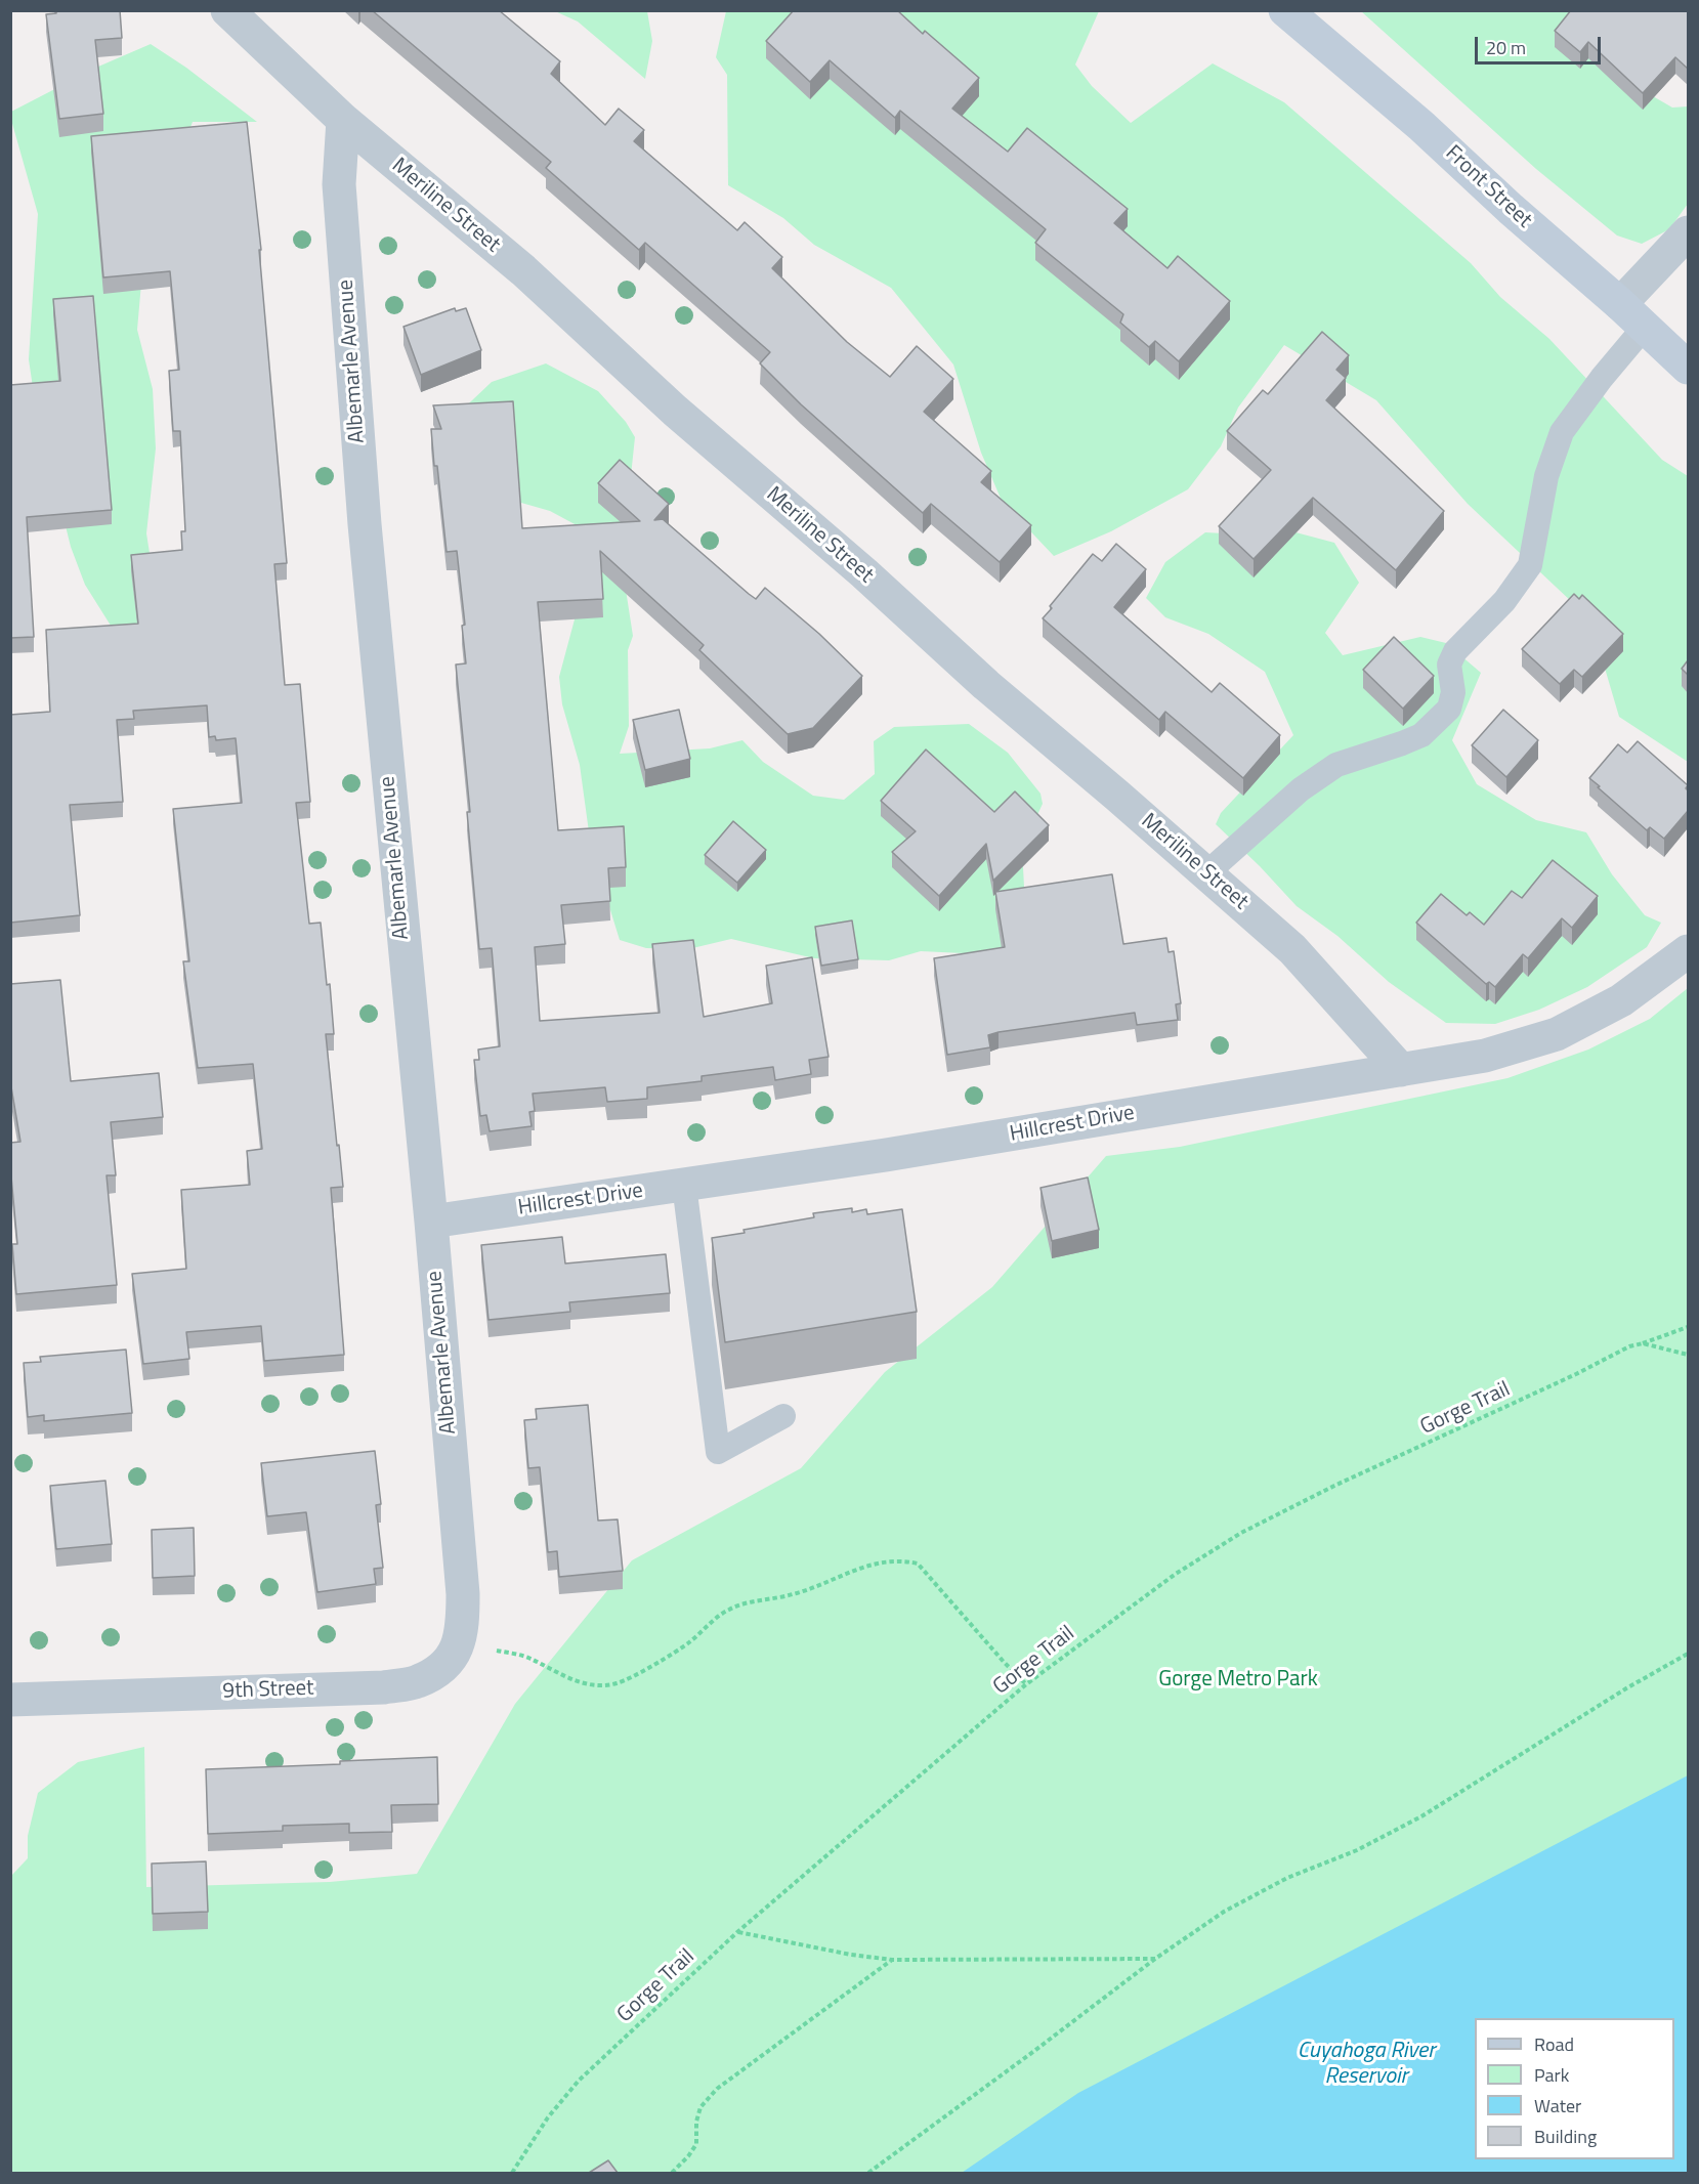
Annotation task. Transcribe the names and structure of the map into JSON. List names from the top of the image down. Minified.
{"streets":{"main road":["Front Street"],"street":["Meriline Street","Albemarle Avenue","Hillcrest Drive","9th Street"],"path":["Gorge Trail"]},"crossings":[["Meriline Street","Albemarle Avenue"],["Meriline Street","Hillcrest Drive"],["Albemarle Avenue","Hillcrest Drive"],["Albemarle Avenue","9th Street"]],"water":["Cuyahoga River Reservoir"],"parks":["Gorge Metro Park"],"legend":["Road","Park","Water","Building"],"scale_bar":"20 m"}
